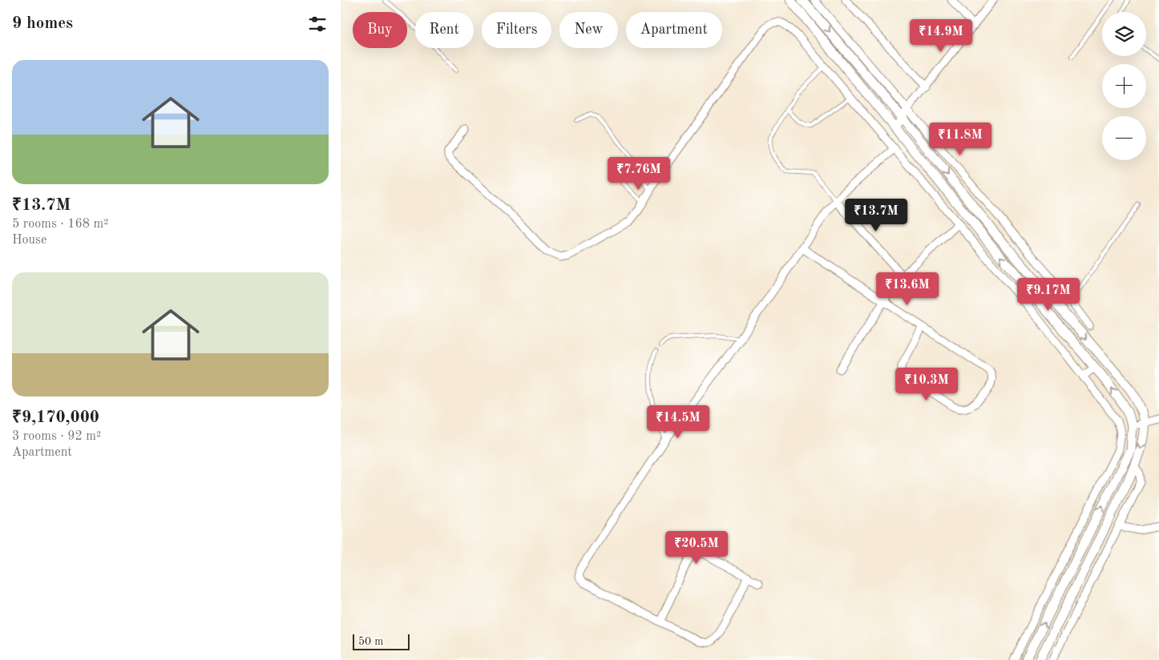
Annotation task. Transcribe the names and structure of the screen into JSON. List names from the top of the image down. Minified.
{"scale_bar":"50 m","page":{"heading":"9 homes","map_buttons":["+","−"],"chip":["Buy","Rent","Filters","New","Apartment"],"price":["₹14.9M","₹11.8M","₹7.76M","₹13.7M","₹13.6M","₹9.17M","₹10.3M","₹14.5M","₹20.5M"],"list":[{"name":"₹13.7M","note":"5 rooms · 168 m² · House"},{"name":"₹9,170,000","note":"3 rooms · 92 m² · Apartment"}],"scale":"50 m"}}
